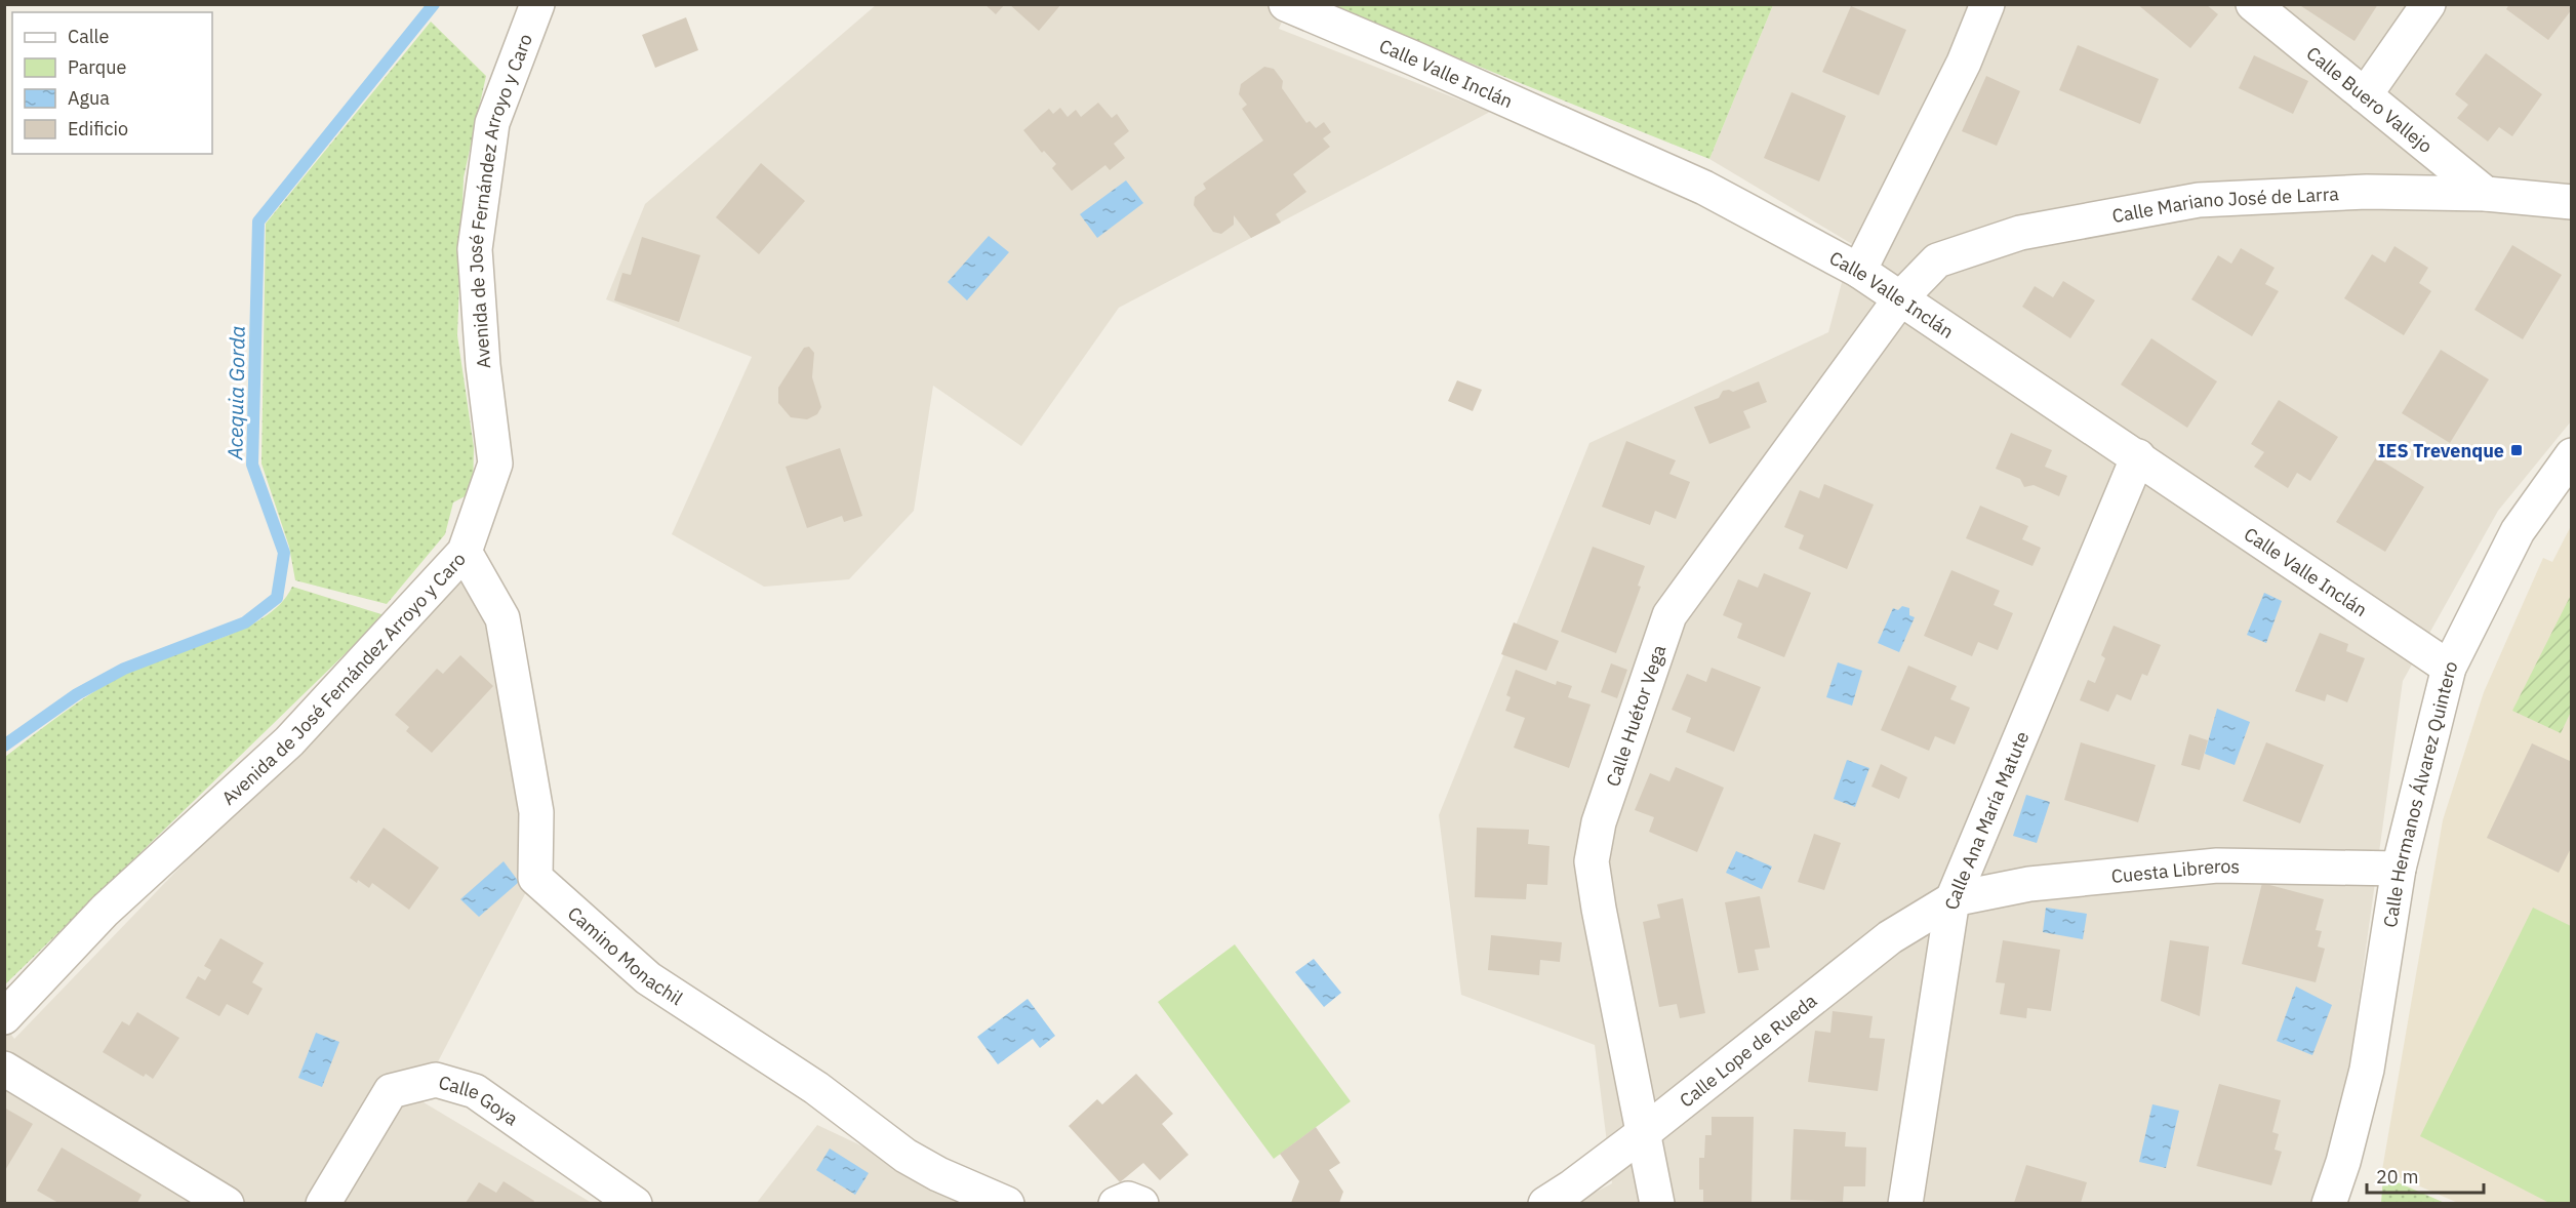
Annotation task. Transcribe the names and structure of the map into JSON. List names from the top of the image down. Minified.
{"streets":{"street":["Calle Valle Inclán","Calle Buero Vallejo","Avenida de José Fernández Arroyo y Caro","Calle Mariano José de Larra","Calle Huétor Vega","Calle Hermanos Álvarez Quintero","Calle Ana María Matute","Cuesta Libreros","Camino Monachil","Calle Lope de Rueda","Calle Goya"]},"crossings":[["Calle Valle Inclán","Calle Mariano José de Larra"],["Calle Valle Inclán","Calle Huétor Vega"],["Calle Valle Inclán","Calle Hermanos Álvarez Quintero"],["Calle Valle Inclán","Calle Ana María Matute"],["Calle Buero Vallejo","Calle Mariano José de Larra"],["Avenida de José Fernández Arroyo y Caro","Camino Monachil"],["Calle Mariano José de Larra","Calle Huétor Vega"],["Calle Huétor Vega","Calle Lope de Rueda"],["Calle Hermanos Álvarez Quintero","Cuesta Libreros"],["Calle Ana María Matute","Cuesta Libreros"],["Calle Ana María Matute","Calle Lope de Rueda"],["Cuesta Libreros","Calle Lope de Rueda"]],"water":["Acequia Gorda"],"places":{"transit":["IES Trevenque"]},"legend":["Calle","Parque","Agua","Edificio"],"scale_bar":"20 m"}
